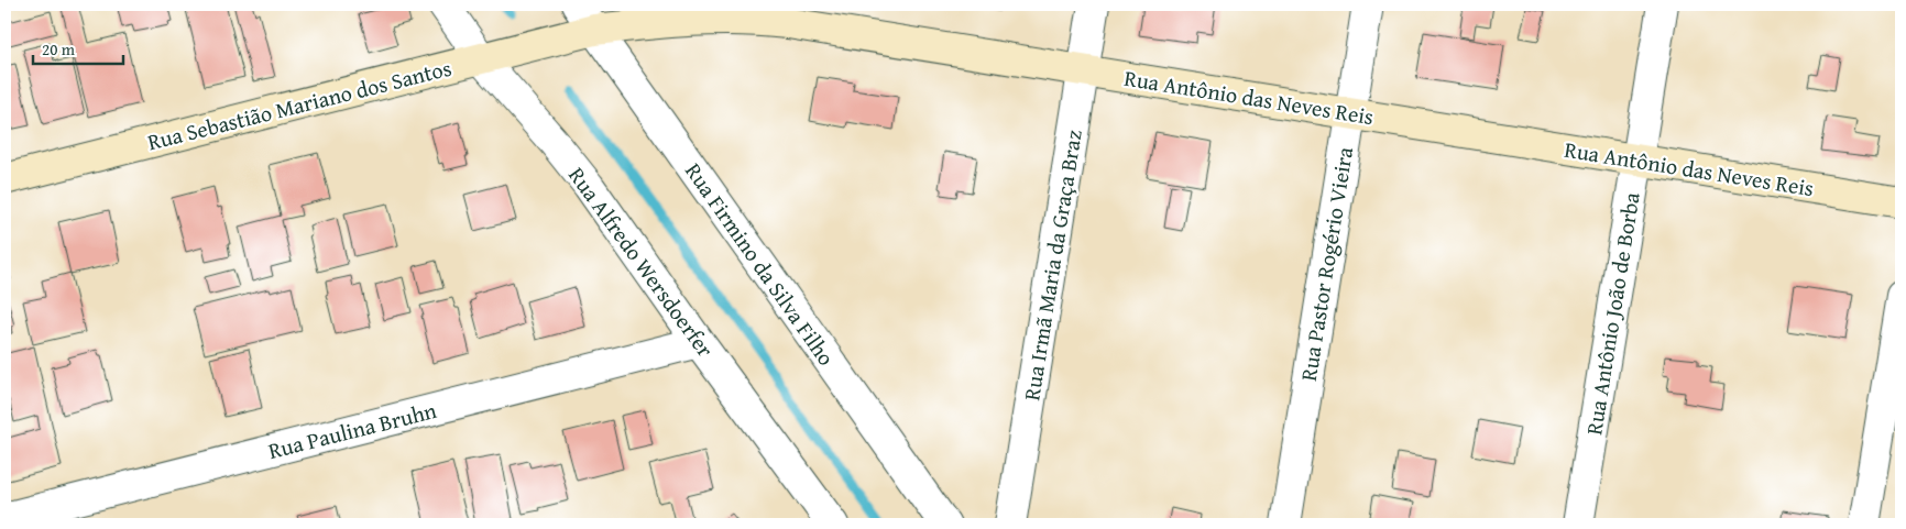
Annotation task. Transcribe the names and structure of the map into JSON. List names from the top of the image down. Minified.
{"streets":{"street":["Rua Antônio das Neves Reis","Rua Sebastião Mariano dos Santos","Rua Alfredo Wersdoerfer","Rua Firmino da Silva Filho","Rua Pastor Rogério Vieira","Rua Irmã Maria da Graça Braz","Rua Antônio João de Borba","Rua Paulina Bruhn"]},"crossings":[["Rua Antônio das Neves Reis","Rua Sebastião Mariano dos Santos"],["Rua Antônio das Neves Reis","Rua Firmino da Silva Filho"],["Rua Antônio das Neves Reis","Rua Pastor Rogério Vieira"],["Rua Antônio das Neves Reis","Rua Irmã Maria da Graça Braz"],["Rua Antônio das Neves Reis","Rua Antônio João de Borba"],["Rua Sebastião Mariano dos Santos","Rua Alfredo Wersdoerfer"],["Rua Sebastião Mariano dos Santos","Rua Firmino da Silva Filho"],["Rua Alfredo Wersdoerfer","Rua Paulina Bruhn"]],"scale_bar":"20 m"}
